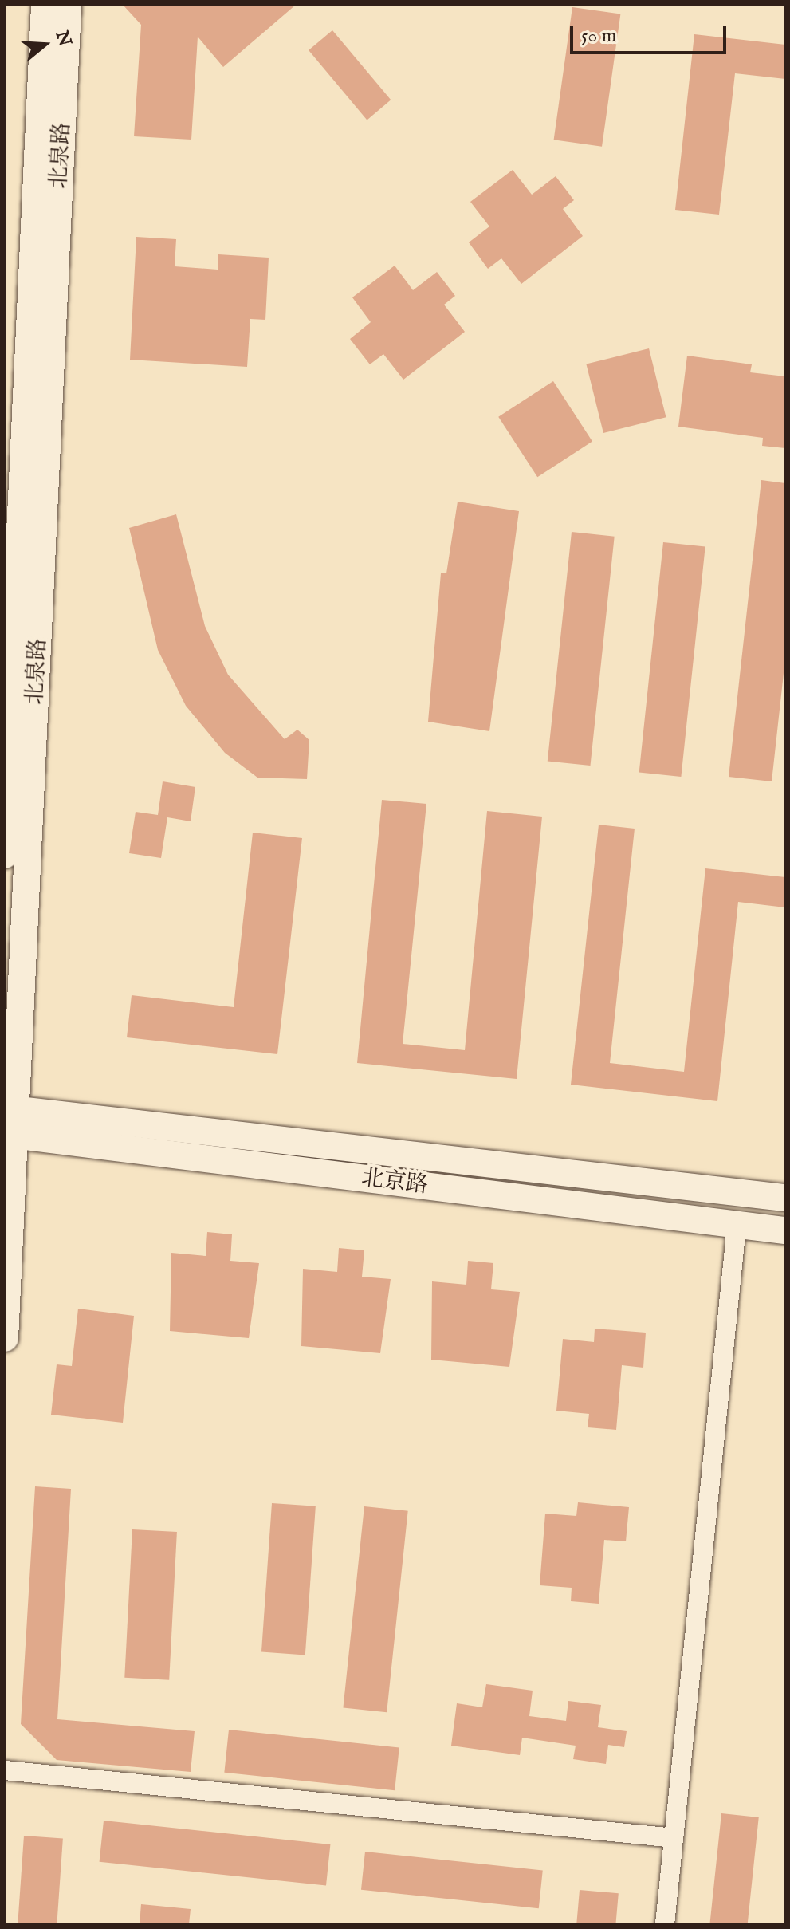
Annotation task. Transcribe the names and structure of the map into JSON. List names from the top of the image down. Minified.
{"streets":{"main road":["北泉路","北京路"]},"crossings":[["北泉路","北京路"]],"scale_bar":"50 m","north":"right"}
